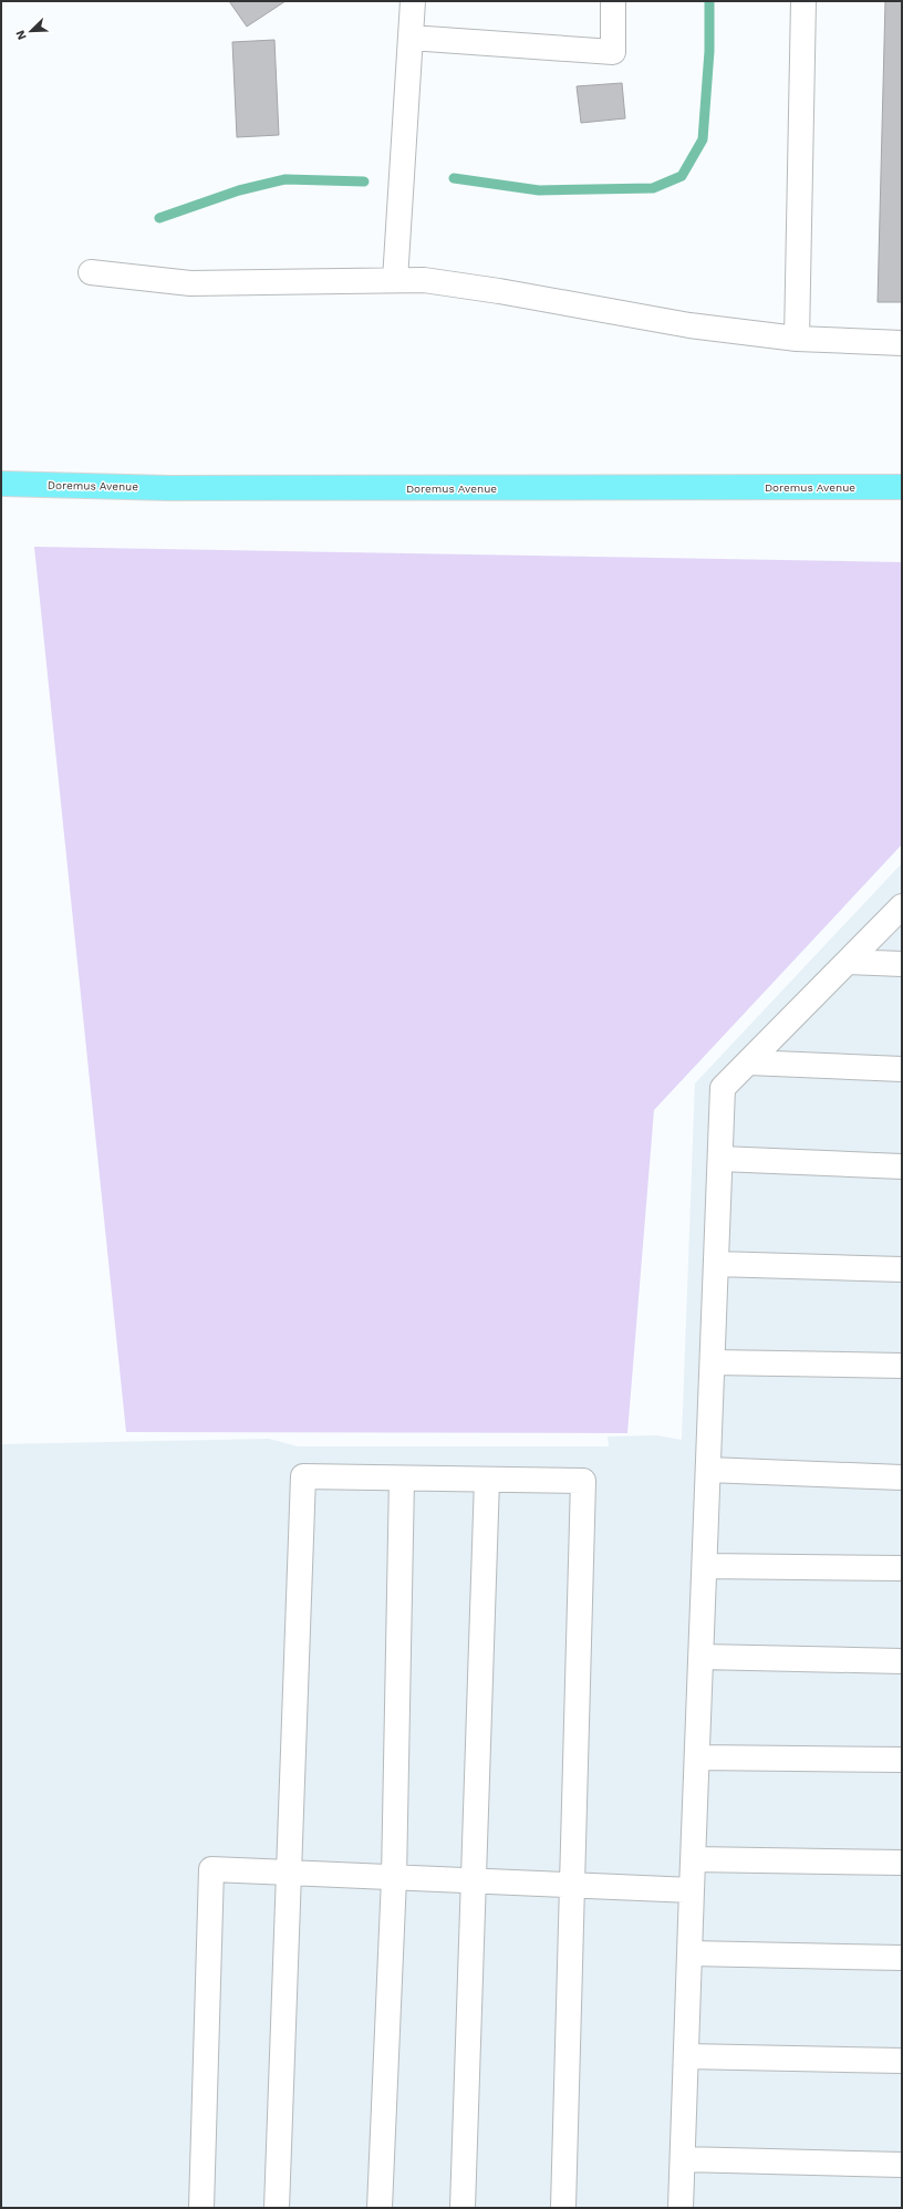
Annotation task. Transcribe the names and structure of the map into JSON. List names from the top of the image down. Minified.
{"streets":{"main road":["Doremus Avenue"]},"north":"bottom left"}
